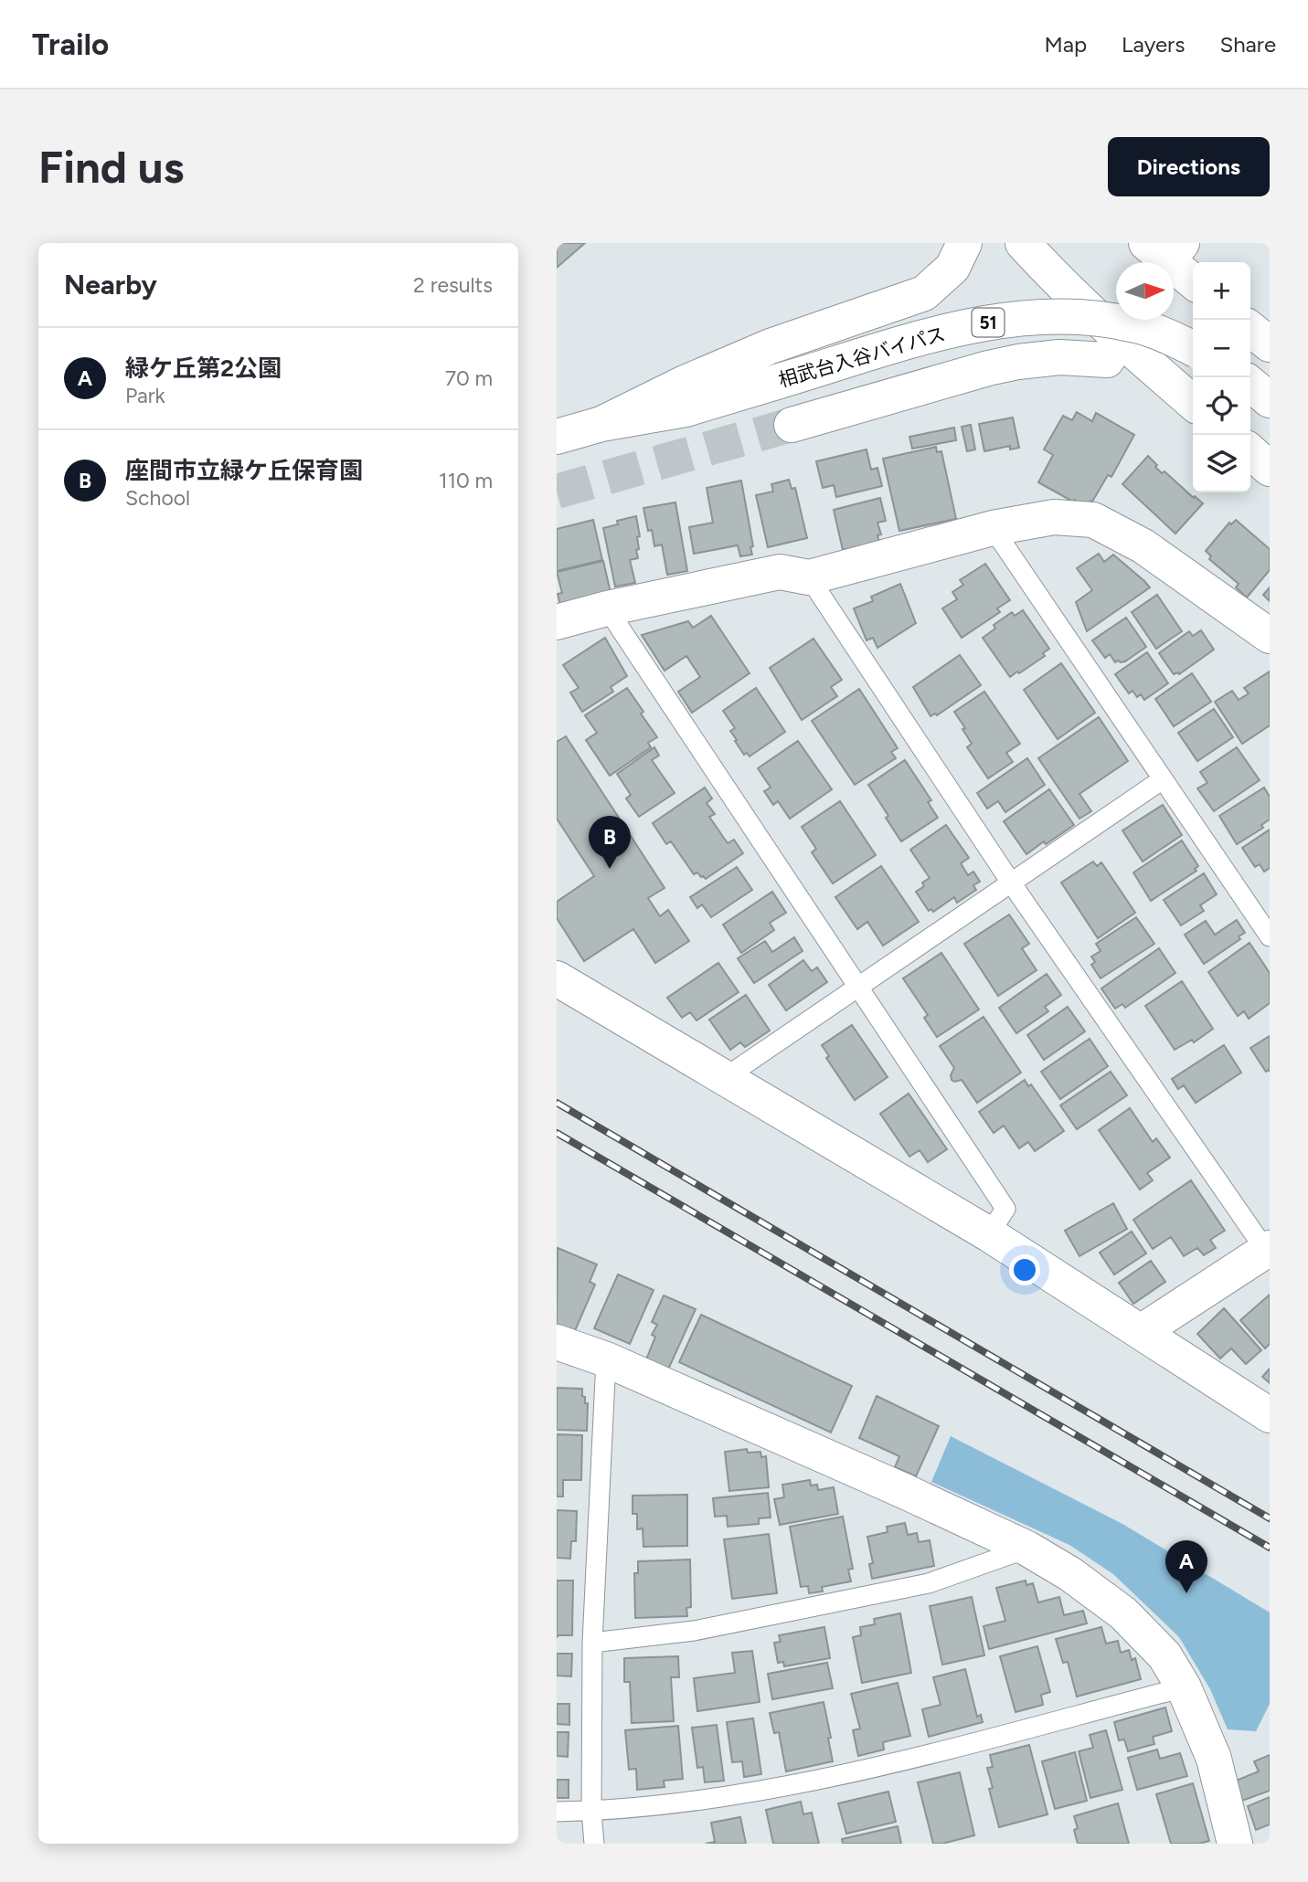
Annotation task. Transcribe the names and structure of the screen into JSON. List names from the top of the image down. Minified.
{"streets":{"street":["51","相武台入谷バイパス"]},"north":"right","page":{"header":"Trailo","nav":["Map","Layers","Share"],"buttons":"Directions","title":"Find us","heading":["Nearby","2 results"],"map_buttons":["+","−"],"list":[{"mark":"A","name":"緑ケ丘第2公園","note":"Park","value":"70 m"},{"mark":"B","name":"座間市立緑ケ丘保育園","note":"School","value":"110 m"}],"pins":["B","A"]}}
